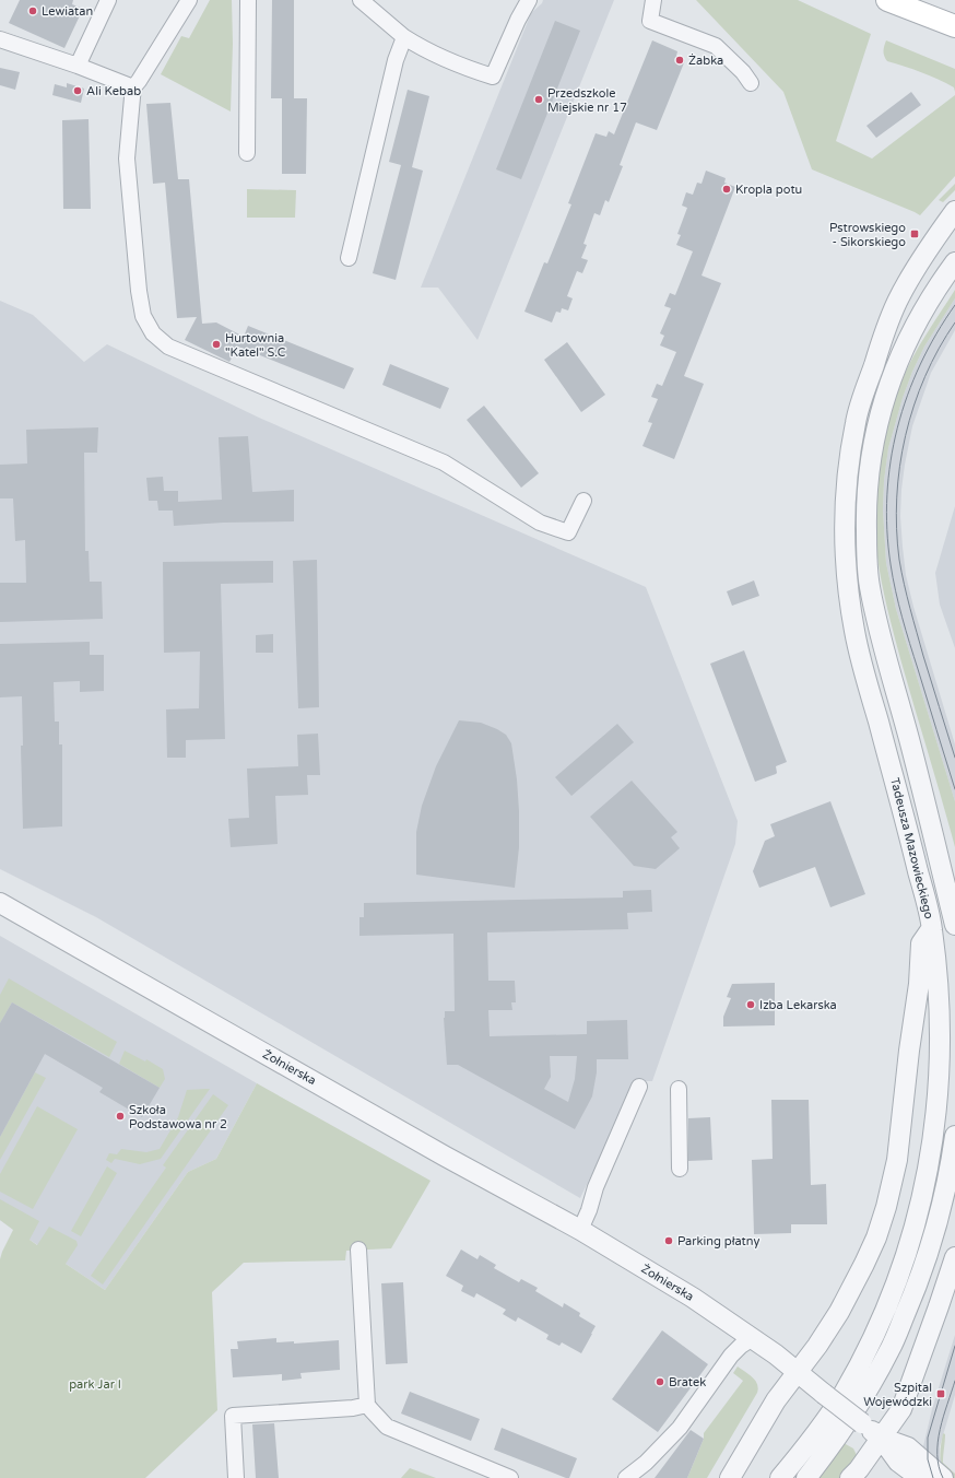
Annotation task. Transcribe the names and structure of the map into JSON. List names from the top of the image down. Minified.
{"streets":{"street":["Tadeusza Mazowieckiego","Żołnierska"]},"parks":["park Jar I"],"places":{"other":["Lewiatan","Żabka","Ali Kebab","Przedszkole Miejskie nr 17","Kropla potu","Hurtownia \"Katel\" S.C","Izba Lekarska","Szkoła Podstawowa nr 2","Parking płatny","Bratek"],"transit":["Pstrowskiego - Sikorskiego","Szpital Wojewódzki"]}}
